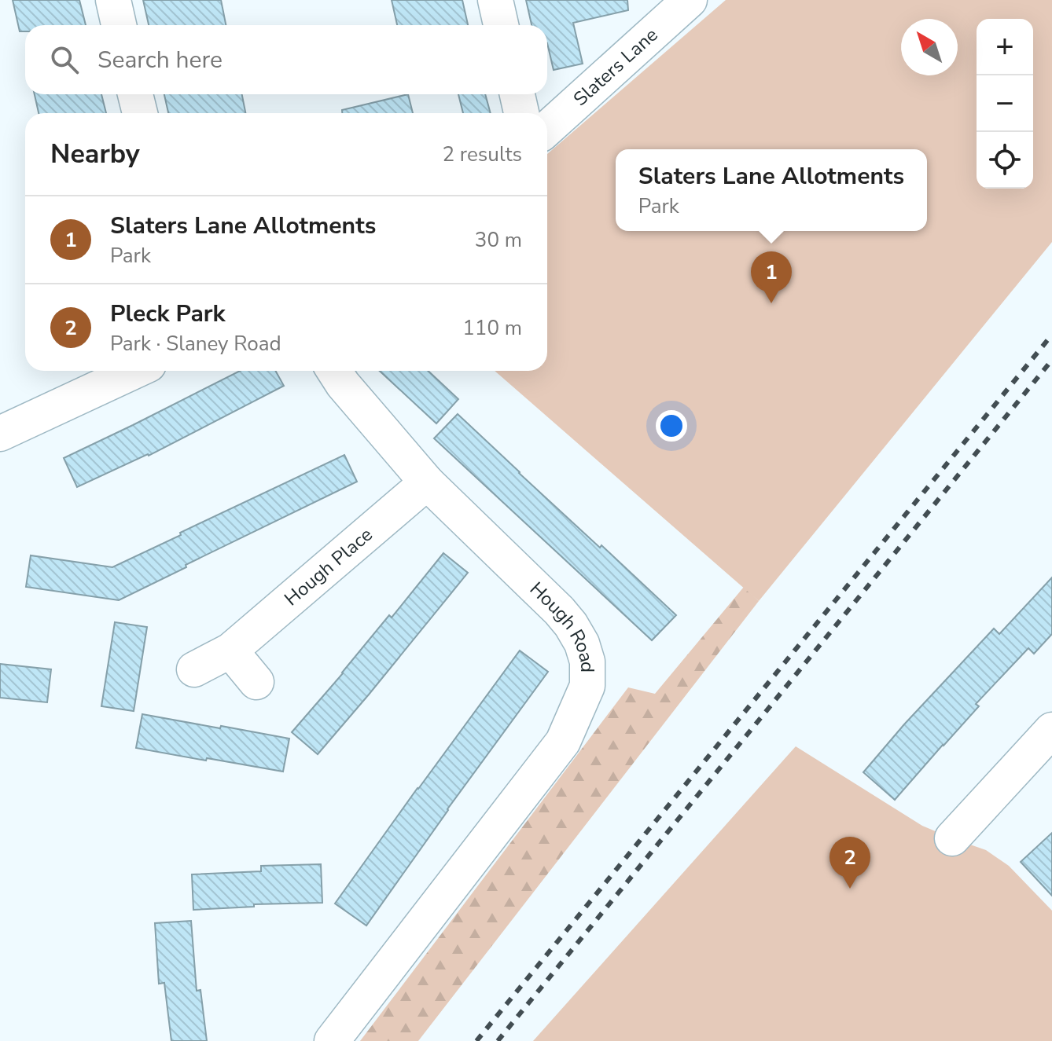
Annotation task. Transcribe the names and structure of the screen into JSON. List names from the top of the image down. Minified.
{"streets":{"street":["Slaters Lane","Hough Place","Hough Road"]},"crossings":[["Hough Place","Hough Road"]],"north":"top left","page":{"map_buttons":["+","−"],"search":"Search here","heading":["Nearby","2 results"],"popup":["Slaters Lane Allotments","Park"],"list":[{"mark":"1","name":"Slaters Lane Allotments","note":"Park","value":"30 m"},{"mark":"2","name":"Pleck Park","note":"Park · Slaney Road","value":"110 m"}],"pins":["1","2"]}}
